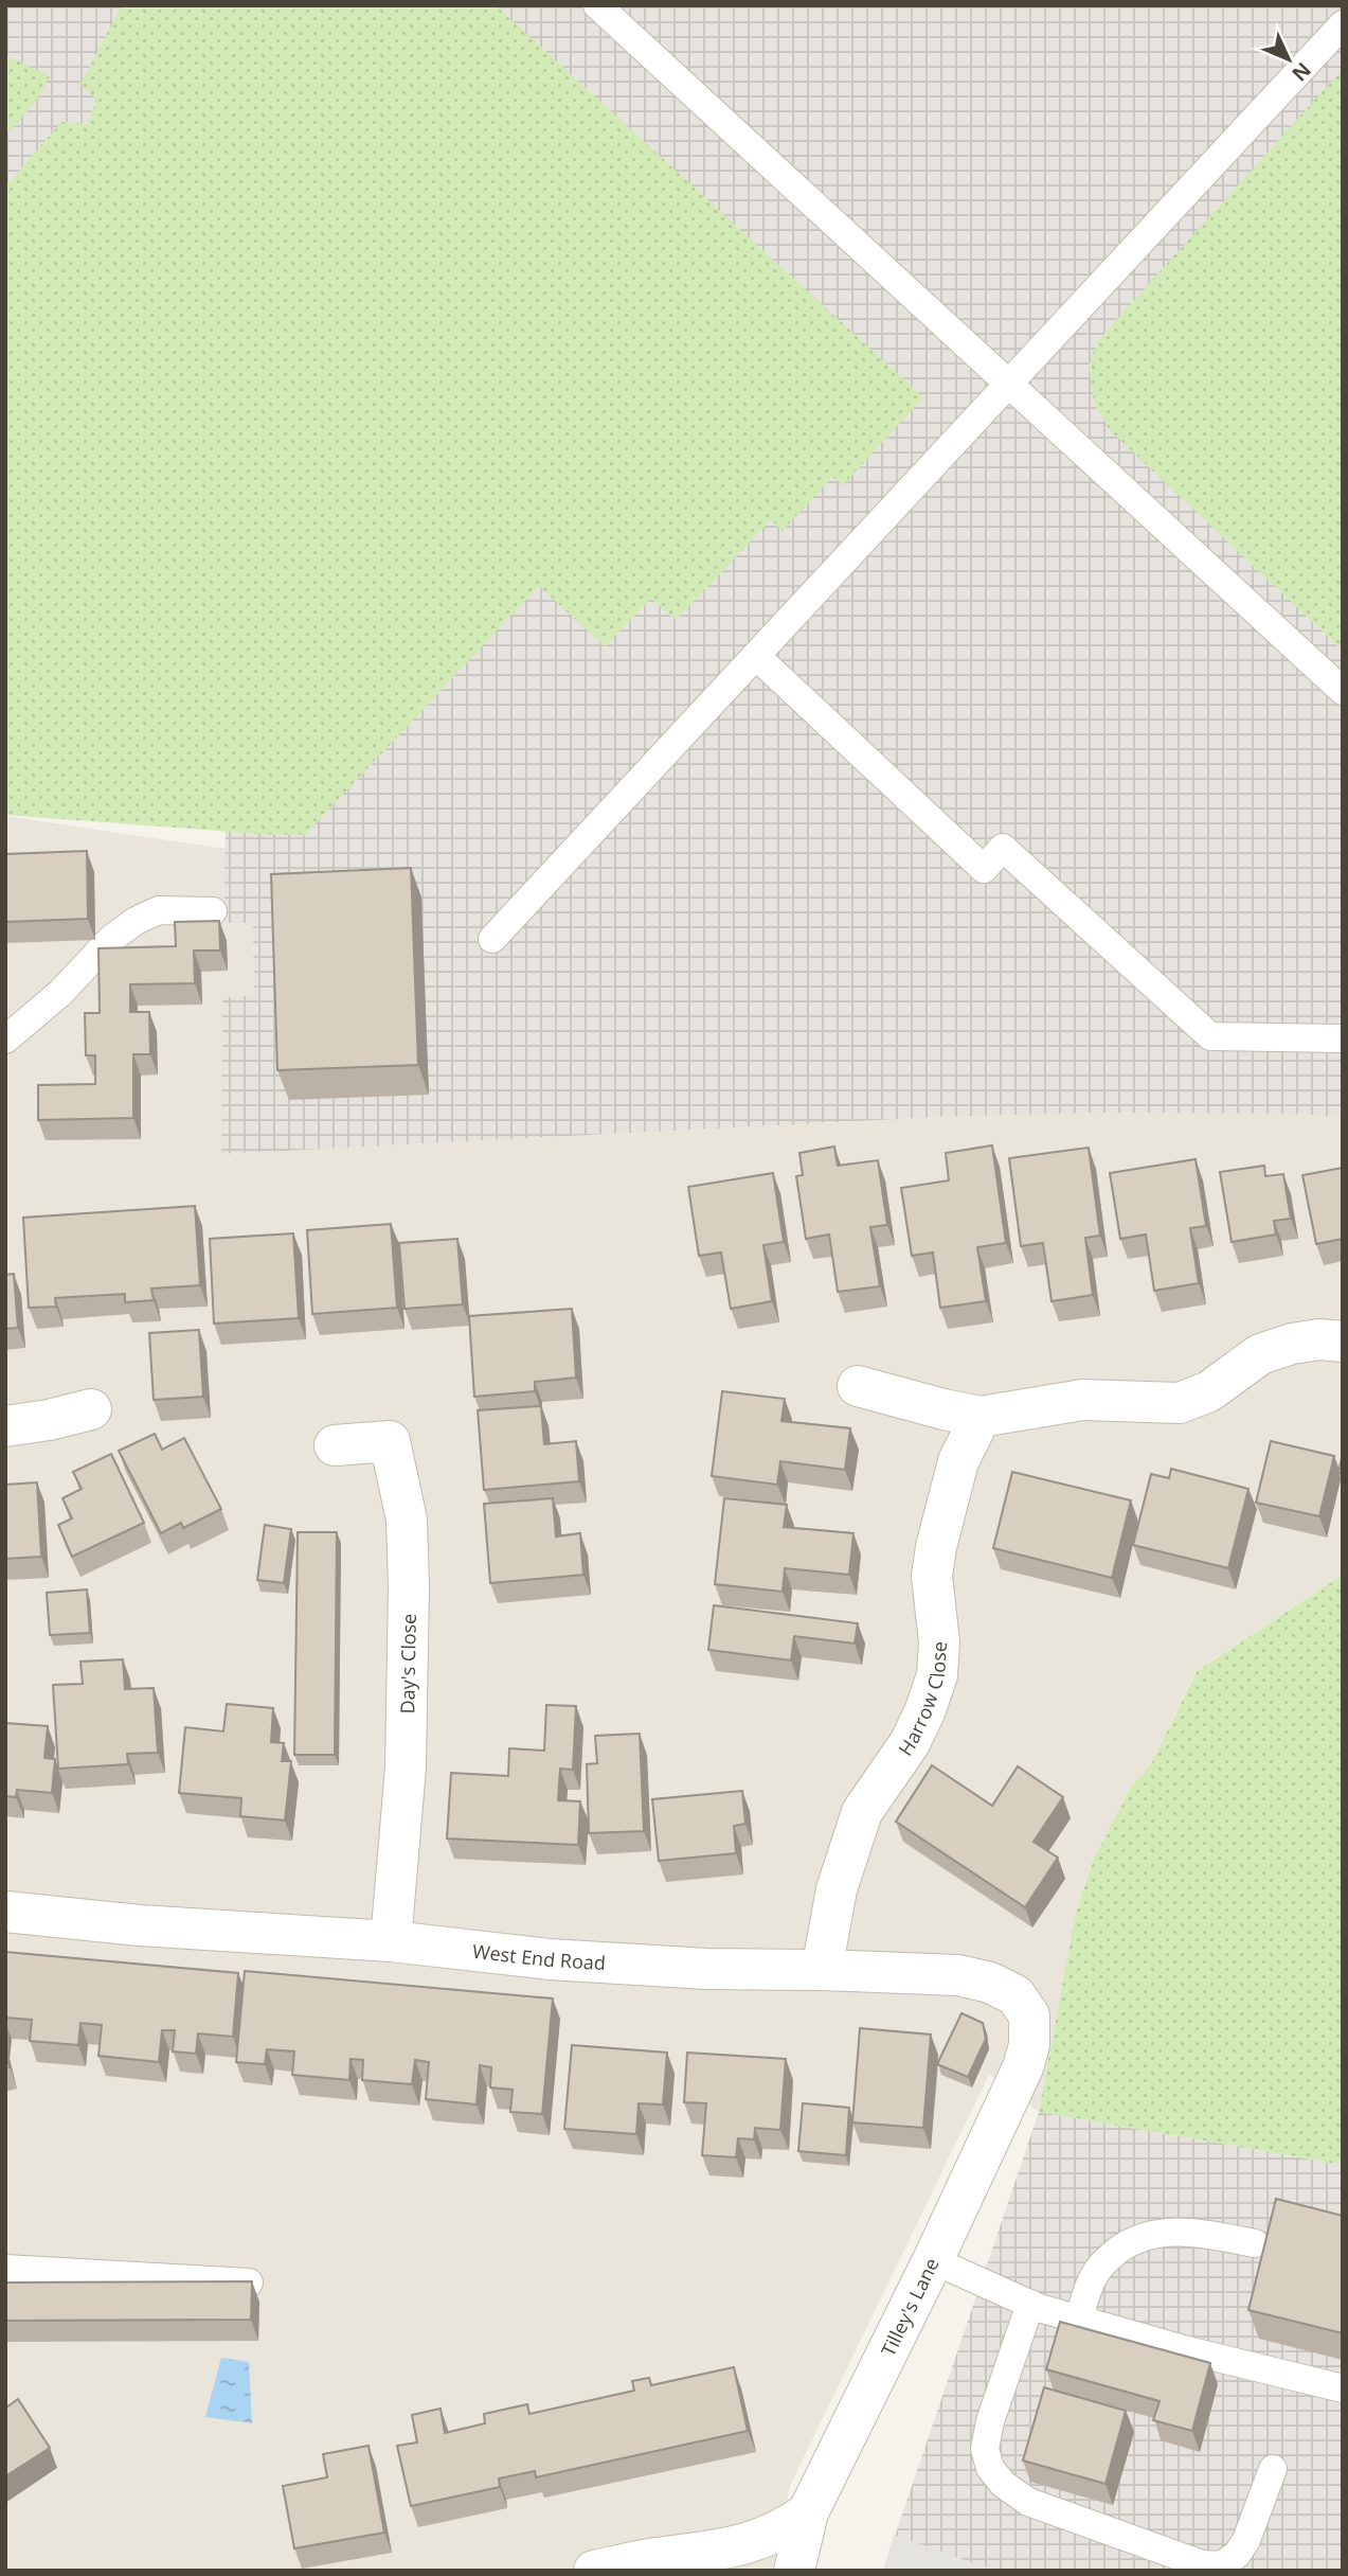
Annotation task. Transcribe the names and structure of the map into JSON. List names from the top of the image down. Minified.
{"streets":{"street":["Day's Close","Harrow Close","West End Road","Tilley's Lane"]},"crossings":[["Day's Close","West End Road"],["Harrow Close","West End Road"],["West End Road","Tilley's Lane"]],"north":"bottom right"}
